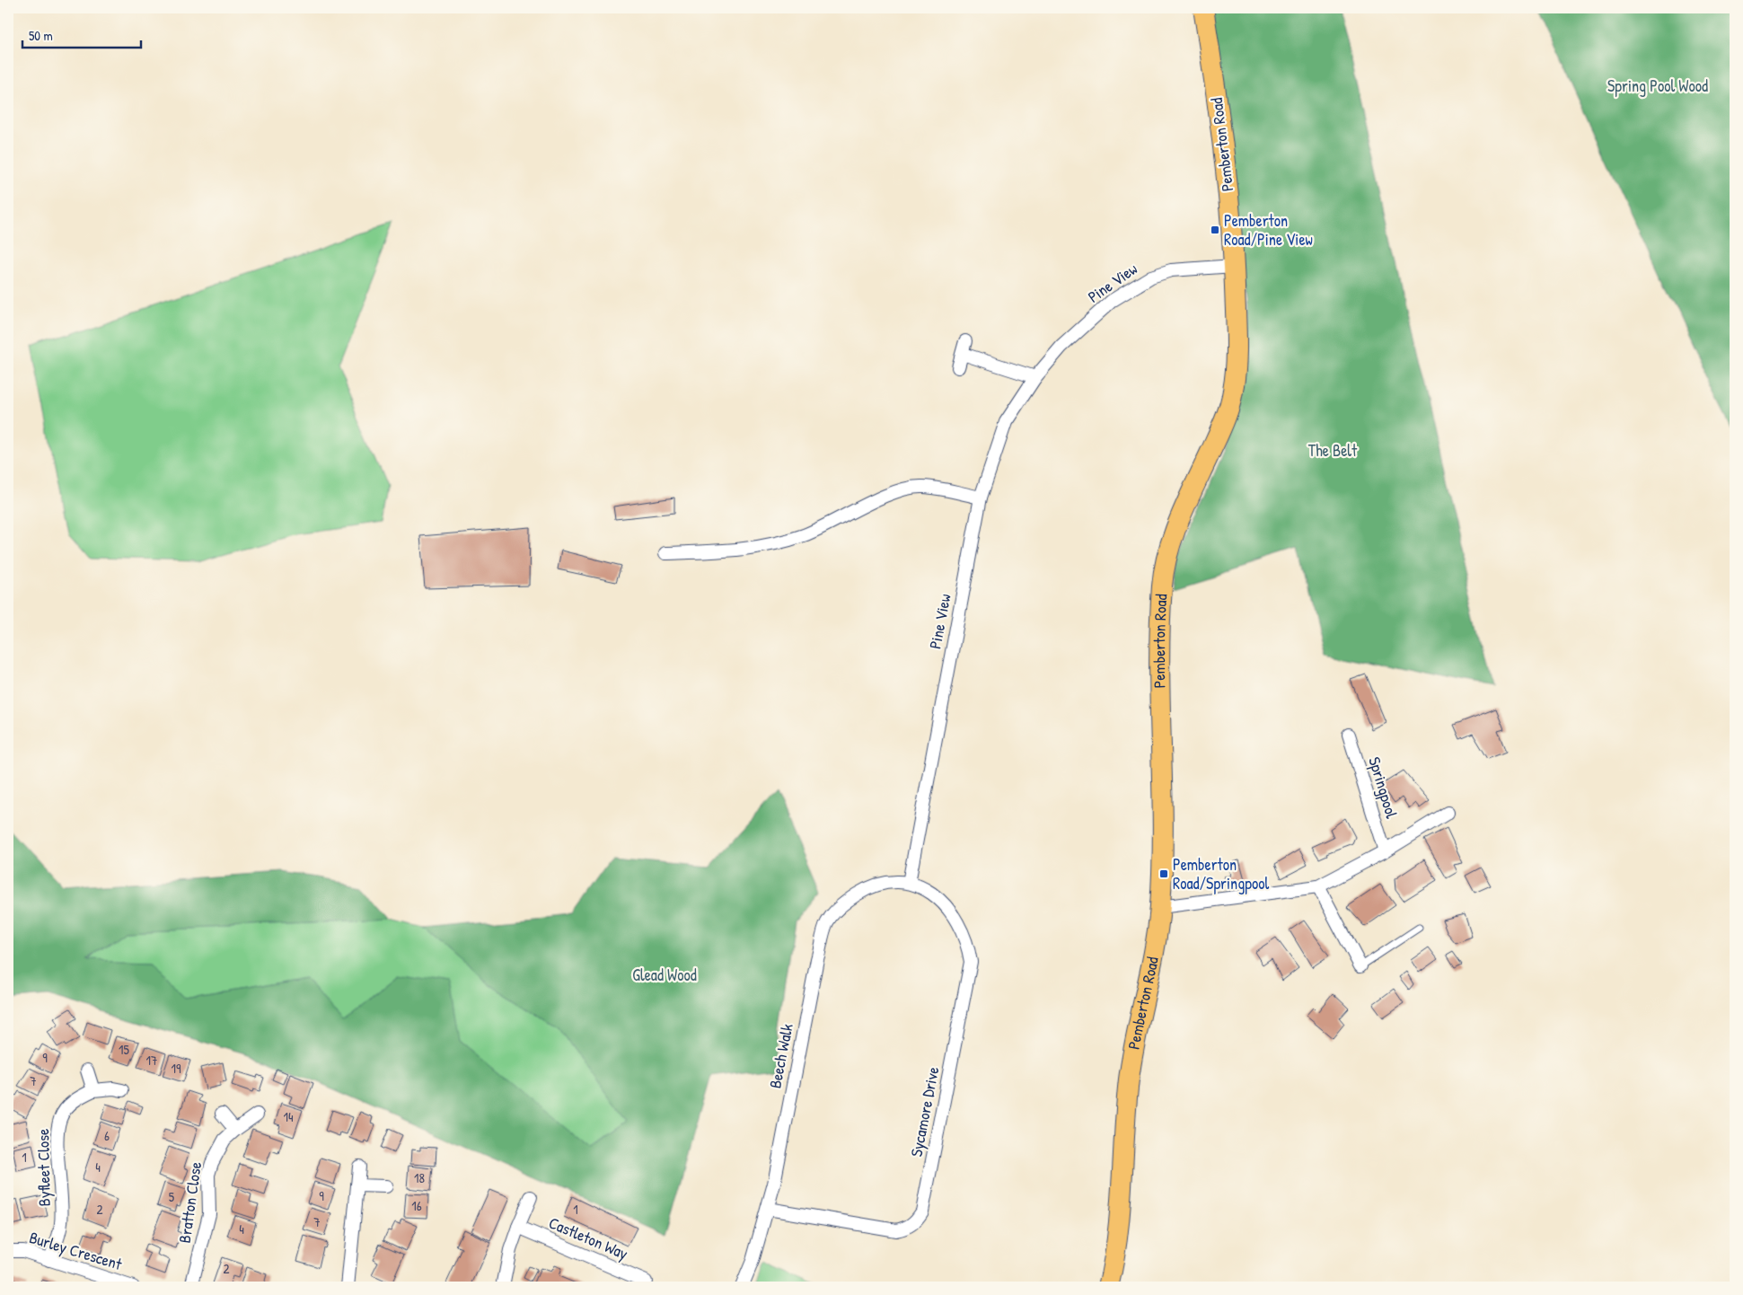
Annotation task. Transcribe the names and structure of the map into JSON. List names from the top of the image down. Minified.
{"streets":{"main road":["Pemberton Road"],"street":["Pine View","Springpool","Beech Walk","Sycamore Drive","Byfleet Close","Bratton Close","Castleton Way","Burley Crescent"]},"crossings":[["Pemberton Road","Pine View"],["Pemberton Road","Springpool"],["Pine View","Beech Walk"],["Pine View","Sycamore Drive"],["Beech Walk","Sycamore Drive"],["Byfleet Close","Burley Crescent"]],"parks":["Spring Pool Wood","The Belt","Glead Wood"],"places":{"transit":["Pemberton Road/Pine View","Pemberton Road/Springpool"]},"house_numbers":["15","9","17","19","7","14","6","1","4","18","9","5","16","2","1","7","4","2"],"scale_bar":"50 m"}
